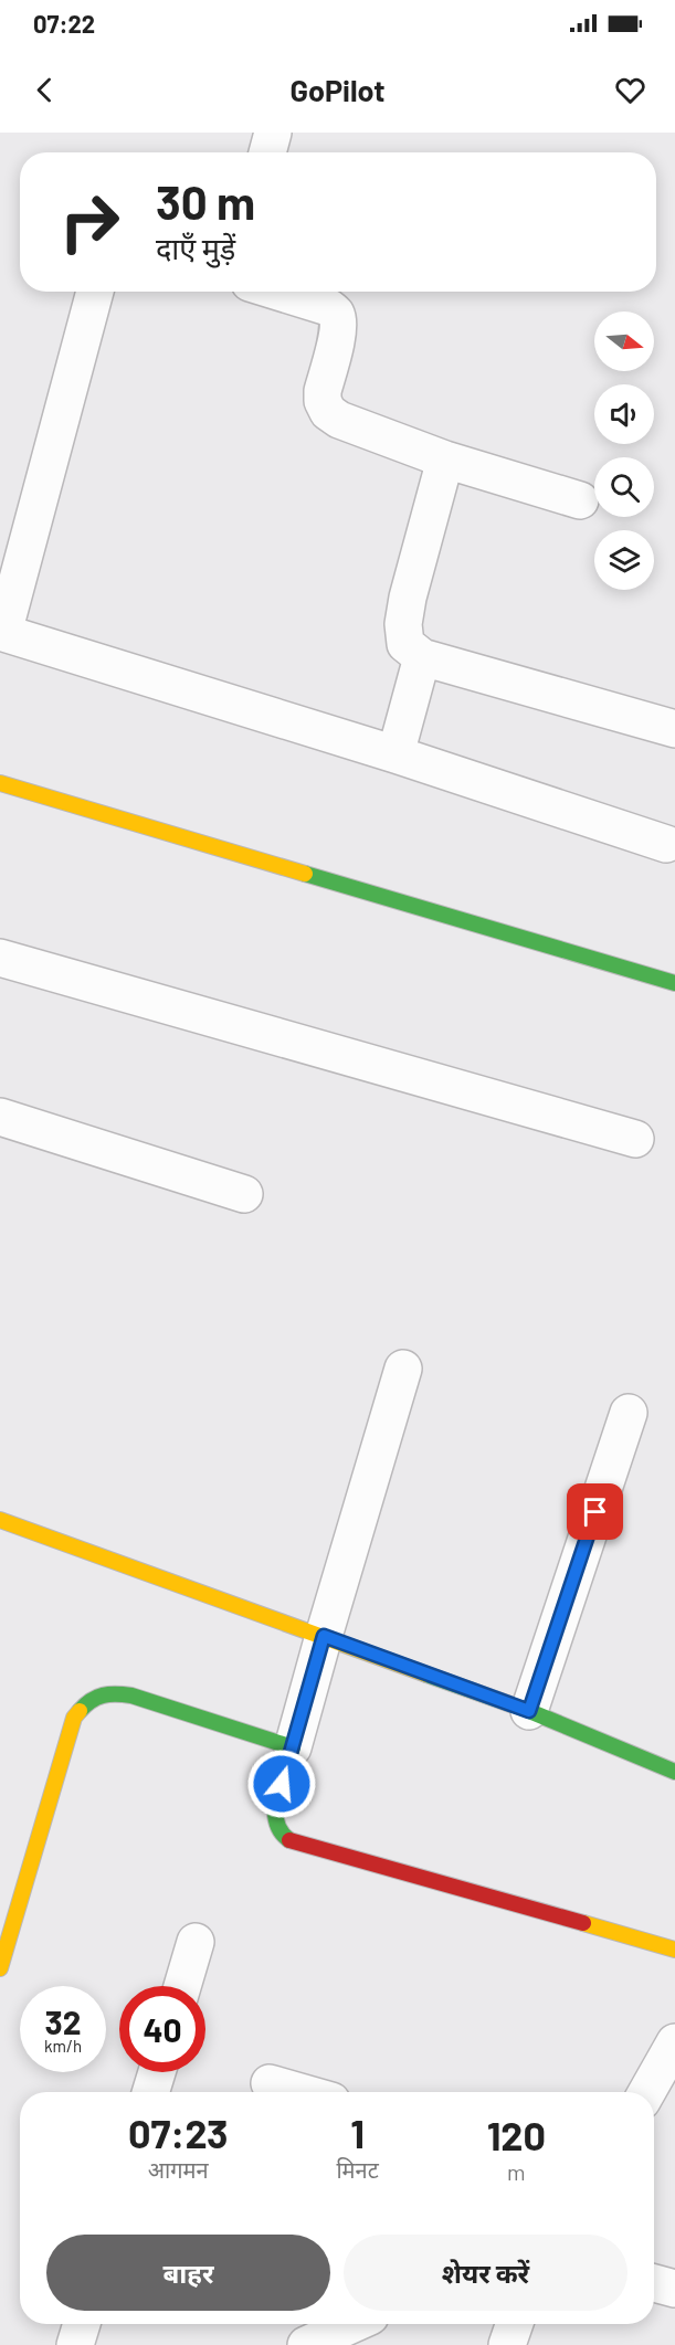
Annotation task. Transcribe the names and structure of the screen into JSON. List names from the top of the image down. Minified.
{"north":"right","page":{"status":"07:22","header":"GoPilot","turn":["30 m","दाएँ मुड़ें"],"speed":"32 km/h","limit":"40","eta":["07:23","आगमन","1","मिनट","120","m"],"buttons":["बाहर","शेयर करें"]}}
